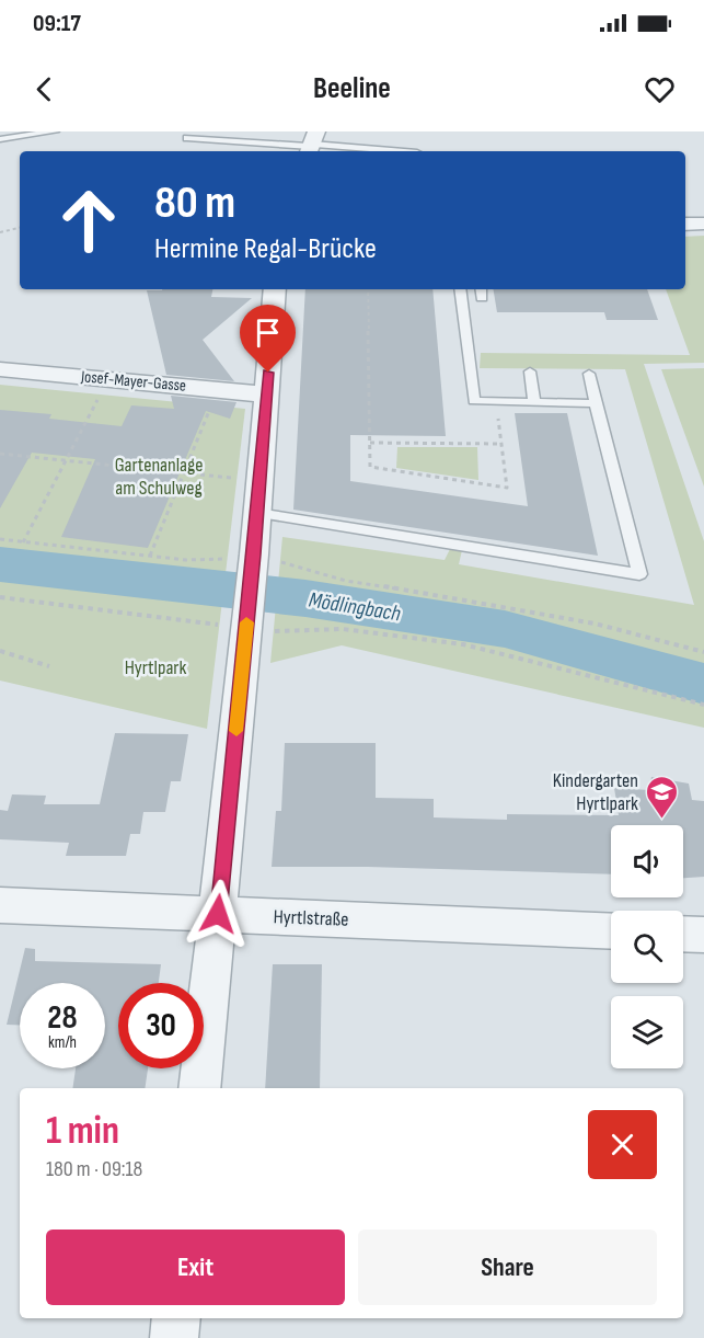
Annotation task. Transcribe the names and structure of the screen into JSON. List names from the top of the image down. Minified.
{"streets":{"street":["Josef-Mayer-Gasse","Hyrtlstraße"]},"water":["Mödlingbach"],"parks":["Gartenanlage am Schulweg","Hyrtlpark"],"places":{"school or university":["Kindergarten Hyrtlpark"]},"page":{"status":"09:17","header":"Beeline","turn":["80 m","Hermine Regal-Brücke"],"speed":"28 km/h","limit":"30","heading":["1 min","180 m · 09:18"],"buttons":["Exit","Share"]}}
